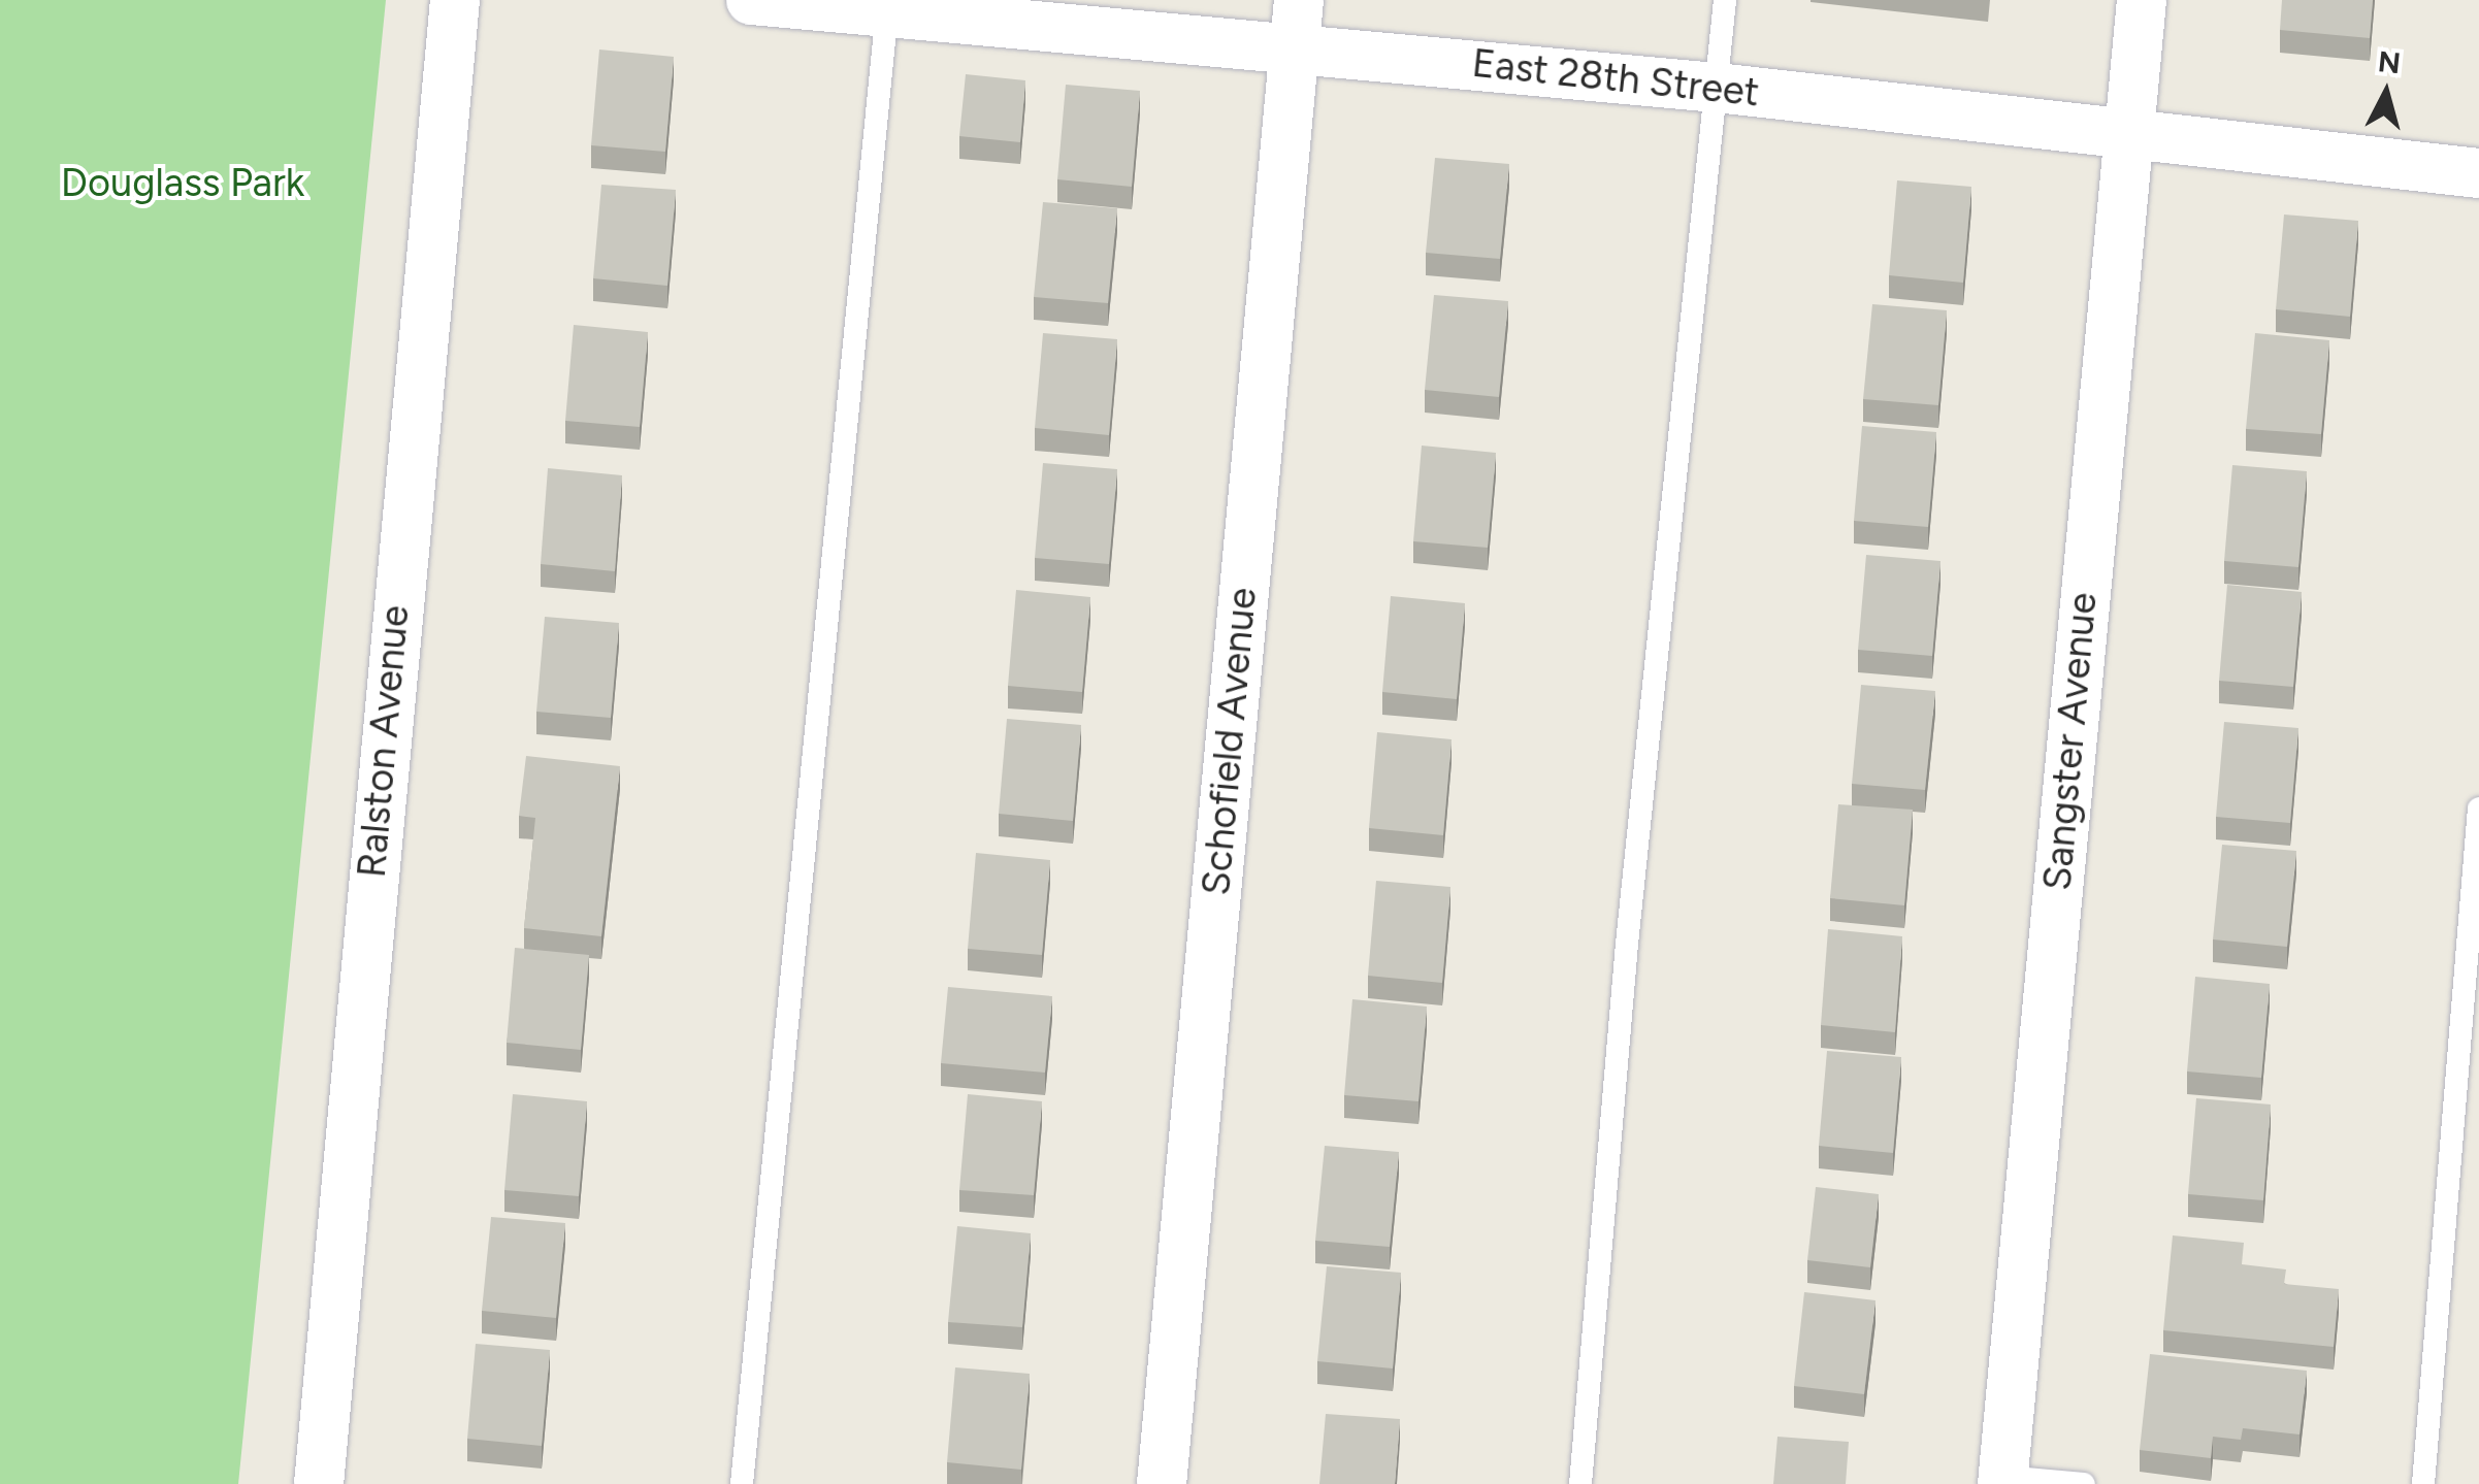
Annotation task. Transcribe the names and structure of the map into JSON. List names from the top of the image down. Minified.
{"streets":{"street":["East 28th Street","Ralston Avenue","Schofield Avenue","Sangster Avenue"]},"crossings":[["East 28th Street","Schofield Avenue"],["East 28th Street","Sangster Avenue"]],"parks":["Douglass Park"],"north":"top"}
